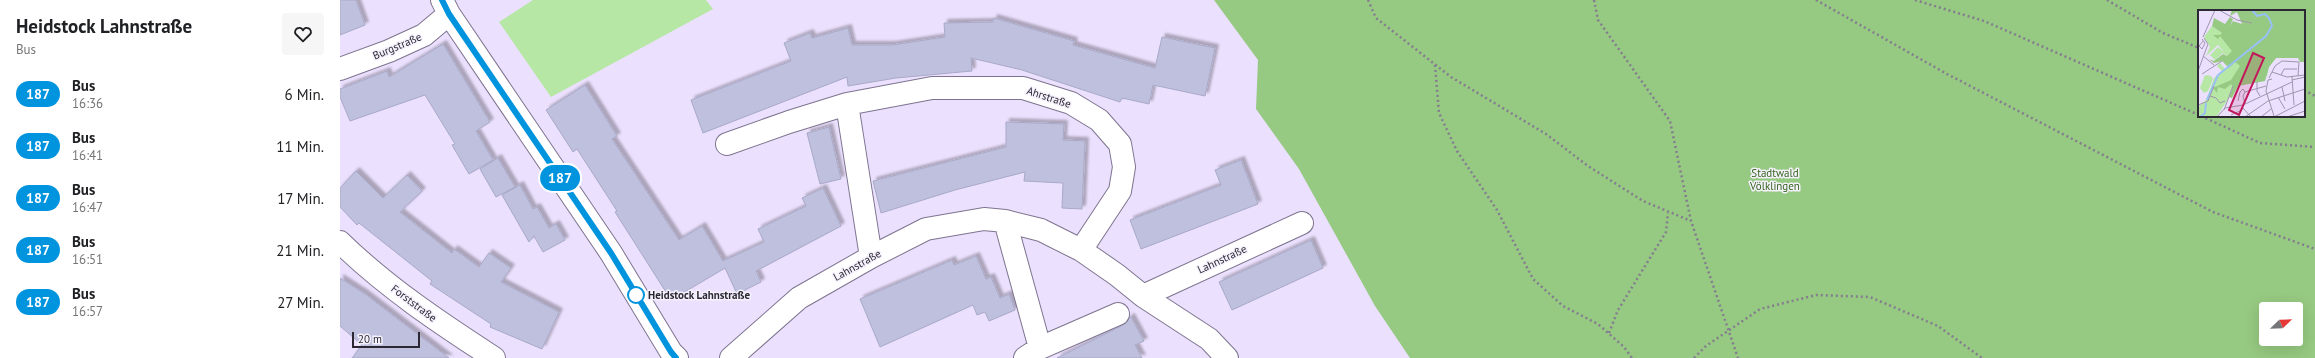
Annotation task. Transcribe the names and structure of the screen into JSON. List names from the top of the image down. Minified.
{"streets":{"street":["Burgstraße","Ahrstraße","Lahnstraße","Forststraße"]},"crossings":[["Ahrstraße","Lahnstraße"]],"parks":["Stadtwald Völklingen"],"places":["Heidstock Lahnstraße"],"lines":["bus line 187"],"scale_bar":"20 m","north":"top right","page":{"heading":["Heidstock Lahnstraße","Bus"],"on_map":"187","list":[{"mark":"187","name":"Bus","note":"16:36","value":"6 Min."},{"mark":"187","name":"Bus","note":"16:41","value":"11 Min."},{"mark":"187","name":"Bus","note":"16:47","value":"17 Min."},{"mark":"187","name":"Bus","note":"16:51","value":"21 Min."},{"mark":"187","name":"Bus","note":"16:57","value":"27 Min."}],"scale":"20 m"}}
